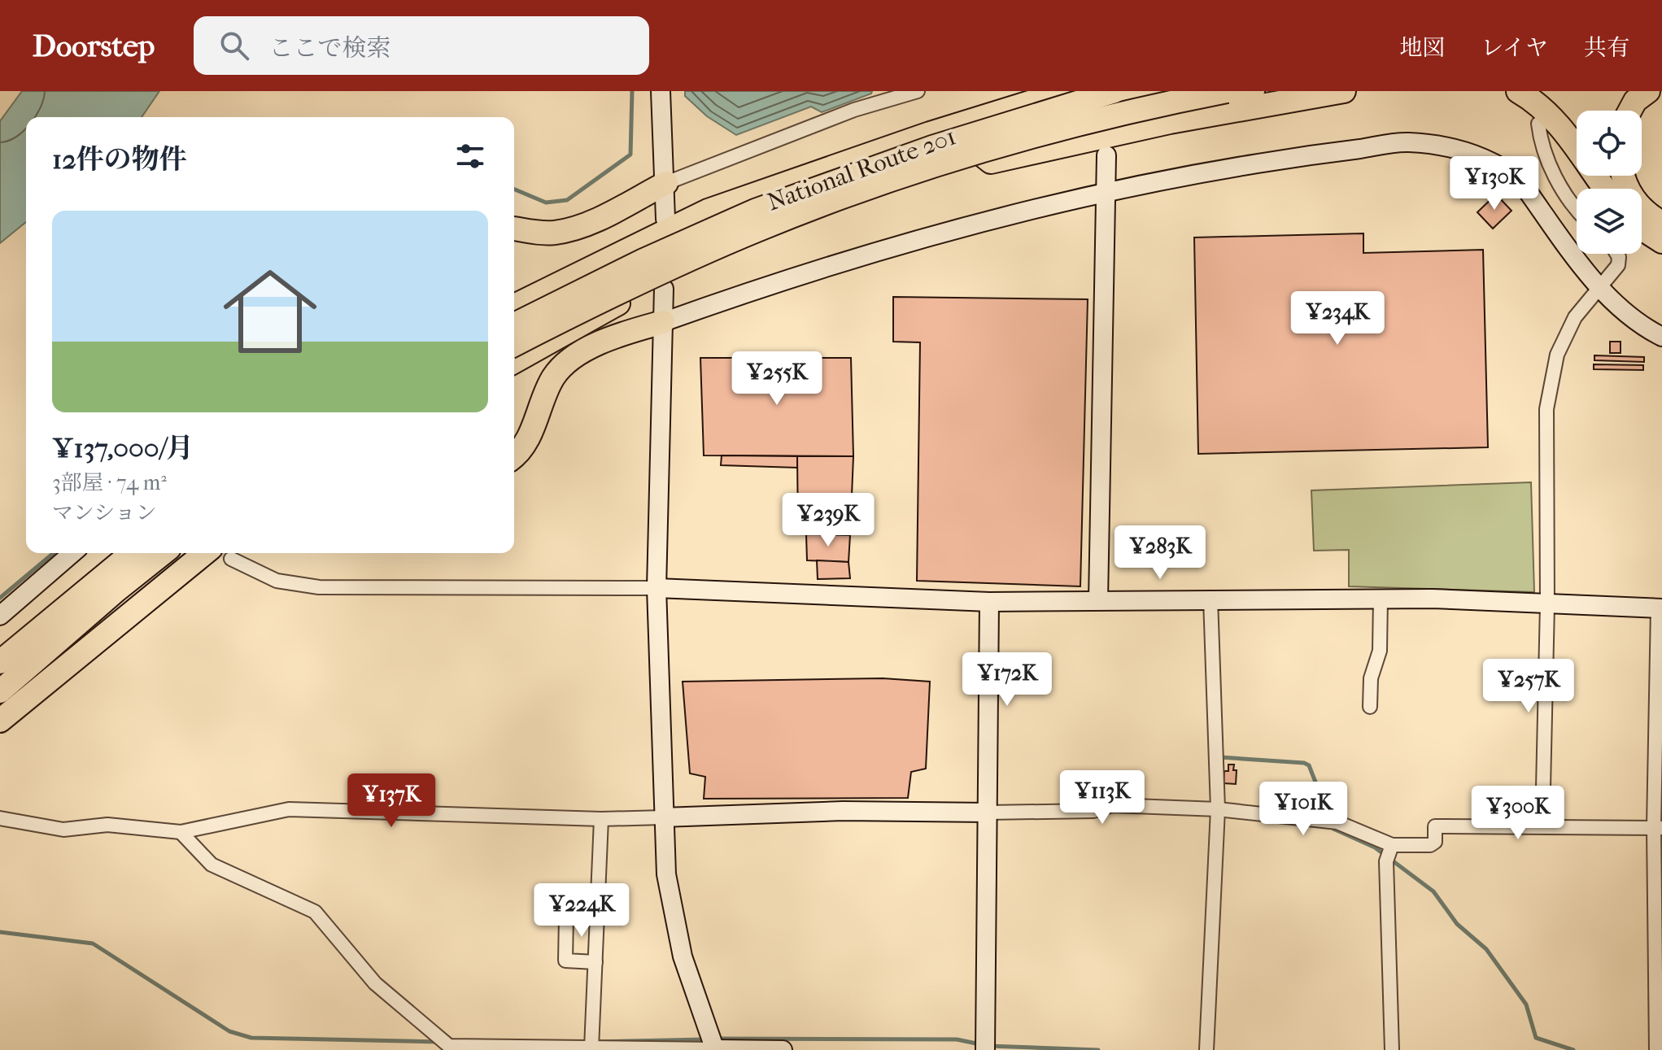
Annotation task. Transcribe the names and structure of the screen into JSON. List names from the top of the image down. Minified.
{"streets":{"highway":["National Route 201"]},"page":{"header":"Doorstep","search":"ここで検索","nav":["地図","レイヤ","共有"],"heading":"12件の物件","price":["¥130K","¥234K","¥255K","¥239K","¥283K","¥172K","¥257K","¥113K","¥137K","¥101K","¥300K","¥224K"],"list":[{"name":"¥137,000/月","note":"3部屋 · 74 m² · マンション"}]}}
